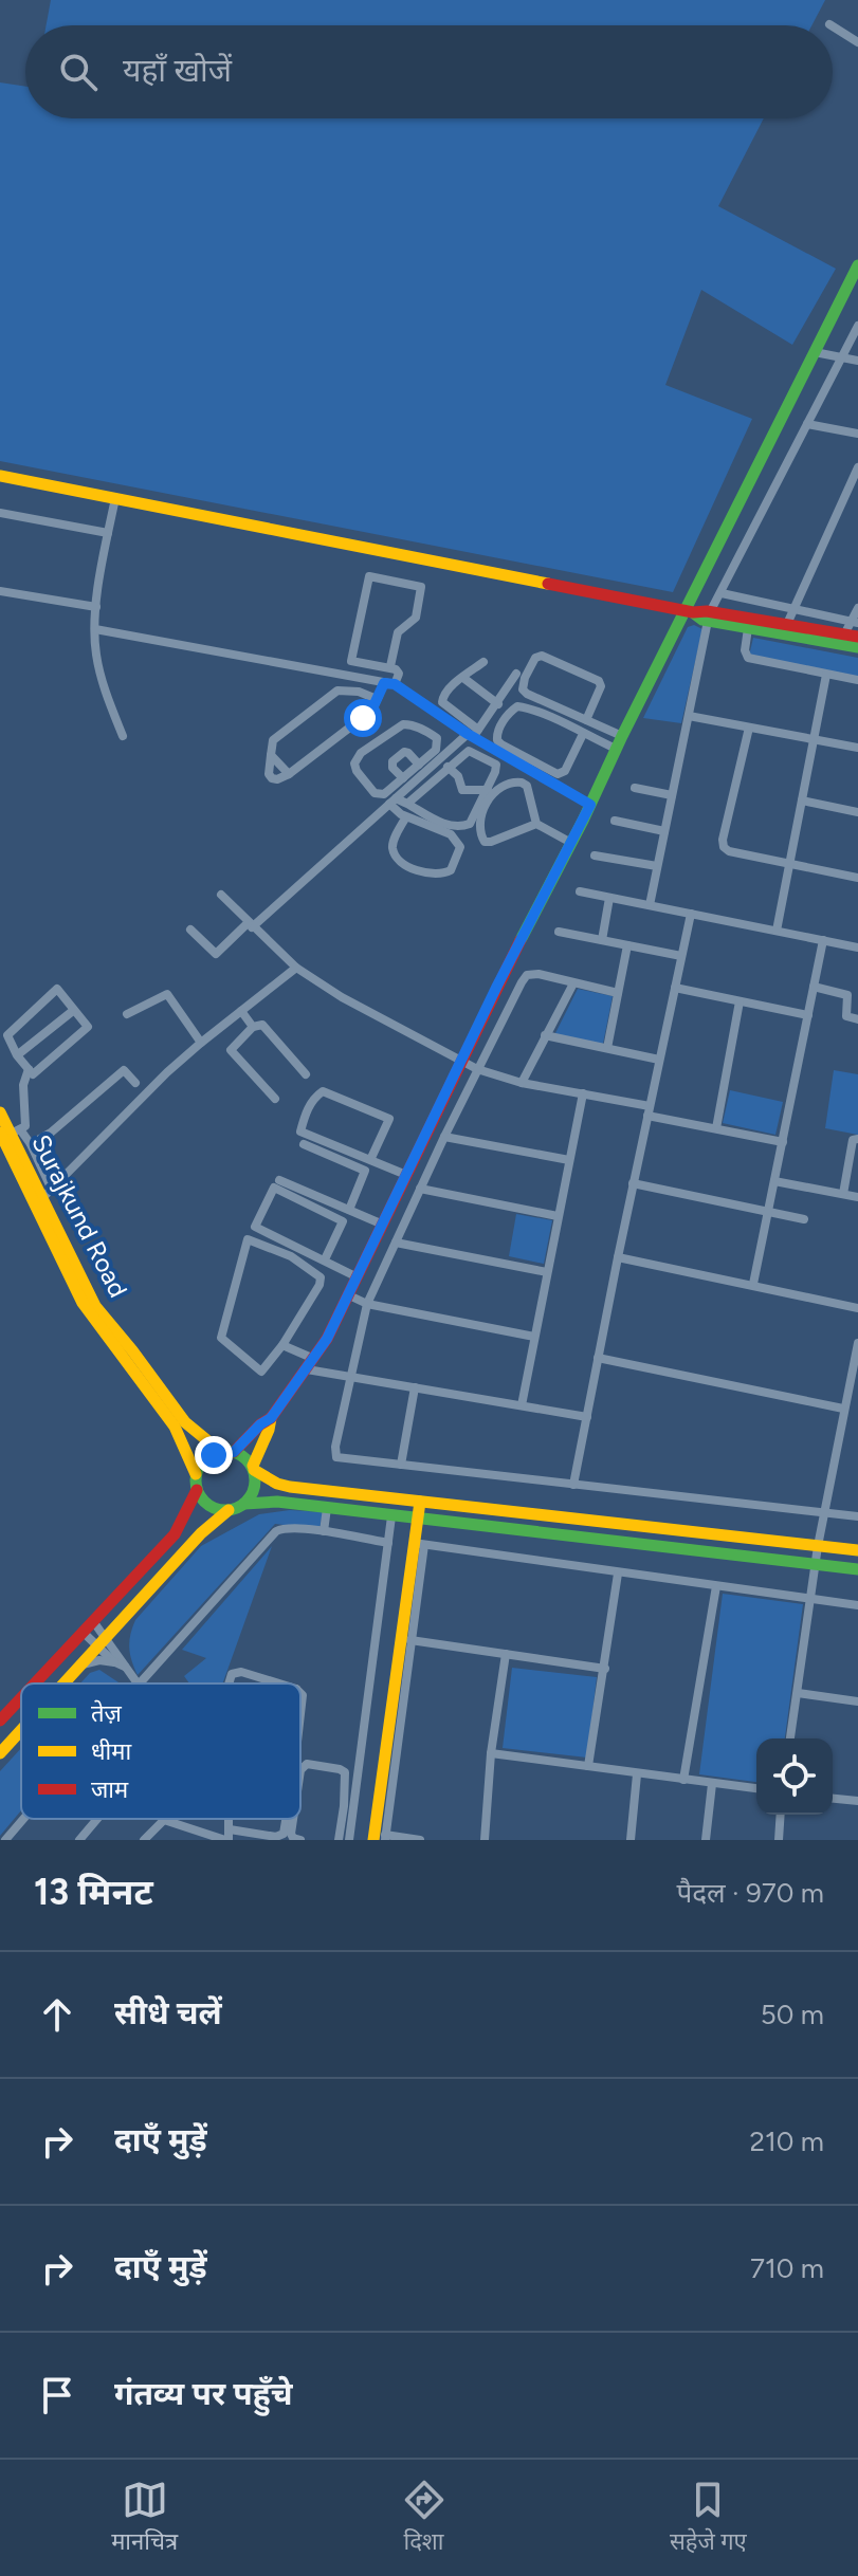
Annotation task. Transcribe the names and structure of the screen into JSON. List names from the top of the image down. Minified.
{"streets":{"street":["Surajkund Road"]},"legend":["तेज़","धीमा","जाम"],"page":{"search":"यहाँ खोजें","heading":["13 मिनट","पैदल · 970 m"],"list":[["सीधे चलें","50 m"],["दाएँ मुड़ें","210 m"],["दाएँ मुड़ें","710 m"],"गंतव्य पर पहुँचे"],"nav":["मानचित्र","दिशा","सहेजे गए"]}}
